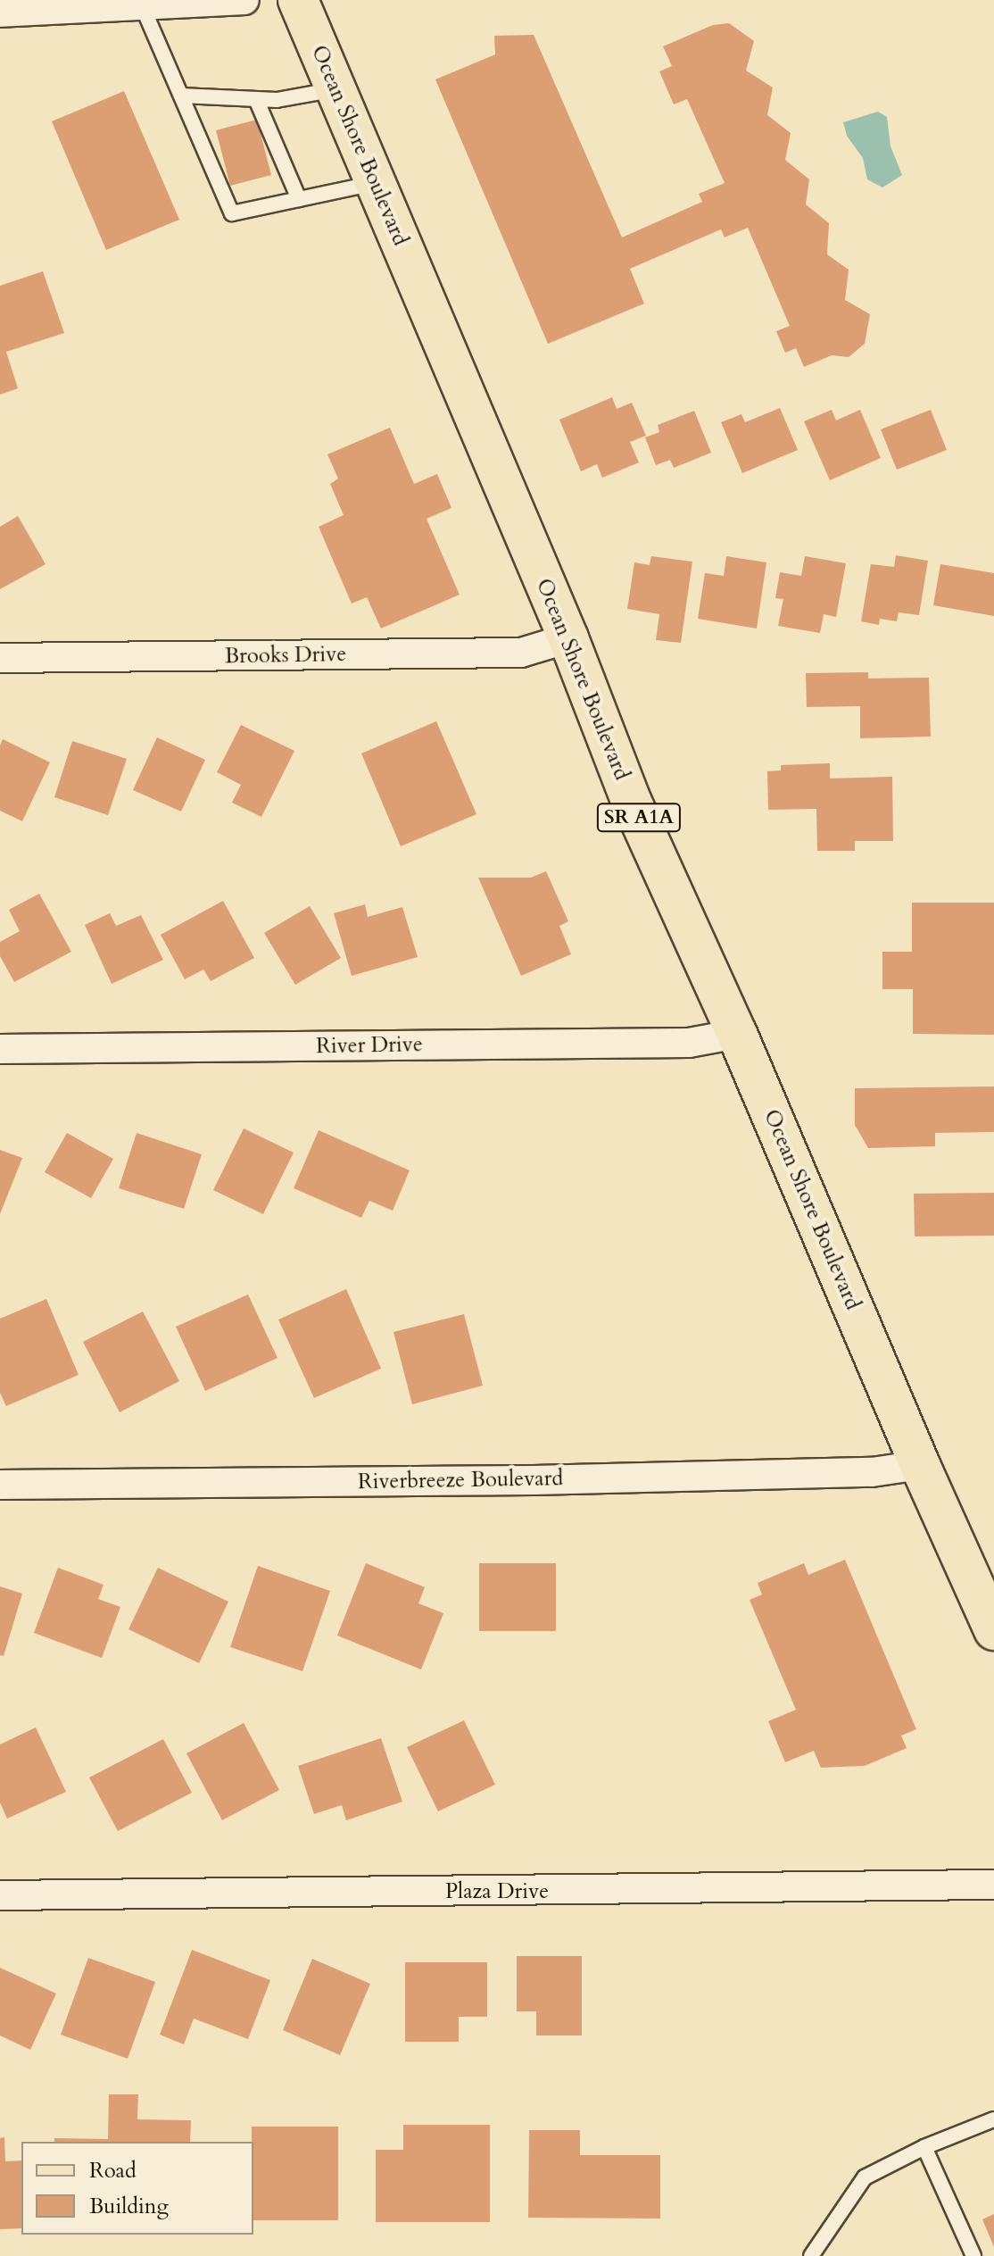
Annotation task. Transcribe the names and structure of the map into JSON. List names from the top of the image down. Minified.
{"streets":{"main road":["Ocean Shore Boulevard","SR A1A"],"street":["Brooks Drive","River Drive","Riverbreeze Boulevard","Plaza Drive"]},"crossings":[["Ocean Shore Boulevard","Brooks Drive"],["Ocean Shore Boulevard","River Drive"],["Ocean Shore Boulevard","Riverbreeze Boulevard"]],"legend":["Road","Building"]}
